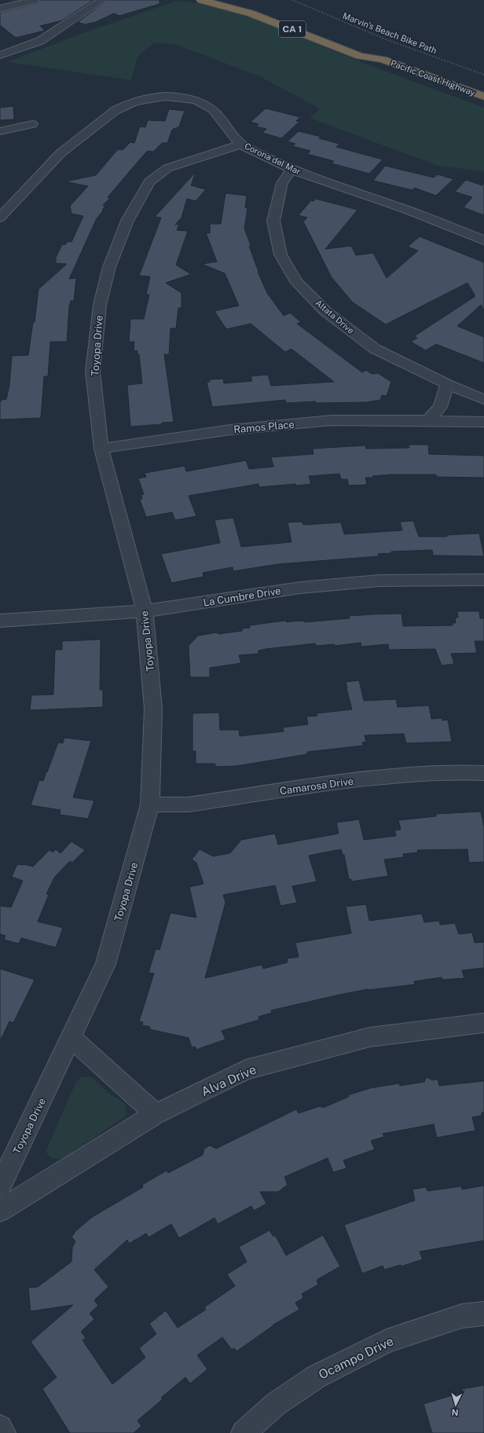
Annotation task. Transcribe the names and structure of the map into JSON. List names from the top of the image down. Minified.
{"streets":{"highway":["CA 1","Pacific Coast Highway"],"street":["Corona del Mar","Altata Drive","Toyopa Drive","Ramos Place","La Cumbre Drive","Camarosa Drive","Alva Drive","Ocampo Drive"],"path":["Marvin's Beach Bike Path"]},"crossings":[["Corona del Mar","Altata Drive"],["Corona del Mar","Toyopa Drive"],["Toyopa Drive","Ramos Place"],["Toyopa Drive","La Cumbre Drive"],["Toyopa Drive","Camarosa Drive"]],"north":"bottom"}
